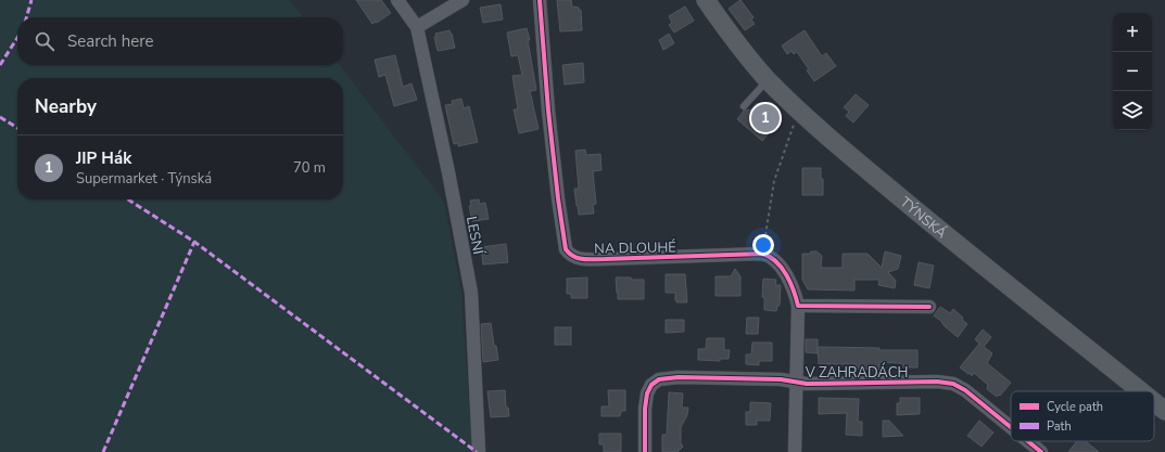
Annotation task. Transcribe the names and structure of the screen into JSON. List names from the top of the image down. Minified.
{"streets":{"main road":["TÝNSKÁ"],"street":["LESNÍ","NA DLOUHÉ","V ZAHRADÁCH"]},"legend":["Cycle path","Path"],"page":{"map_buttons":["+","−"],"search":"Search here","heading":"Nearby","pins":"1","list":[{"mark":"1","name":"JIP Hák","note":"Supermarket · Týnská","value":"70 m"}]}}
